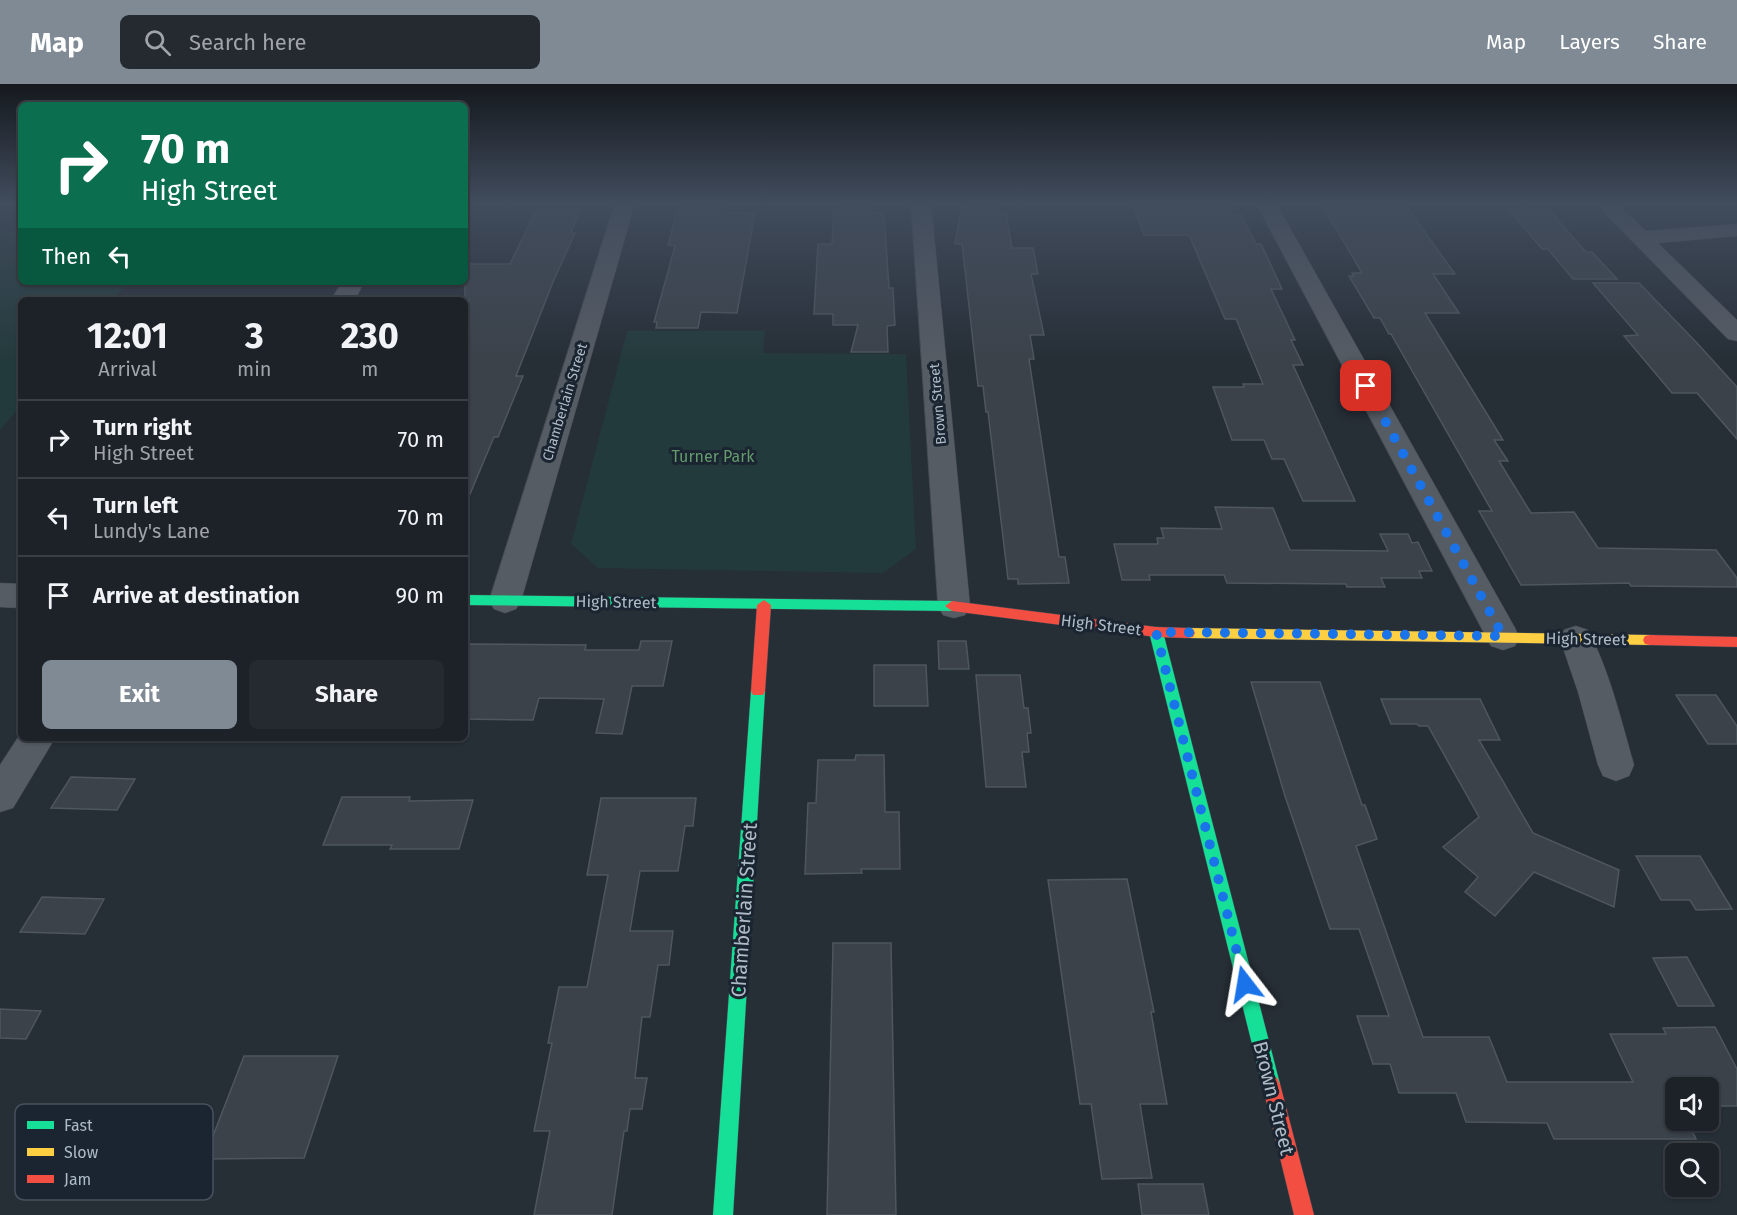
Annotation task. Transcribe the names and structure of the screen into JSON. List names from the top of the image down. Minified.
{"streets":{"street":["Chamberlain Street","Brown Street","High Street"]},"crossings":[["Chamberlain Street","High Street"],["Brown Street","High Street"]],"parks":["Turner Park"],"legend":["Fast","Slow","Jam"],"page":{"header":"Map","search":"Search here","nav":["Map","Layers","Share"],"turn":["70 m","High Street"],"then":"Then","eta":["12:01","Arrival","3","min","230","m"],"list":[{"name":"Turn right","note":"High Street","value":"70 m"},{"name":"Turn left","note":"Lundy's Lane","value":"70 m"},{"name":"Arrive at destination","value":"90 m"}],"buttons":["Exit","Share"]}}
